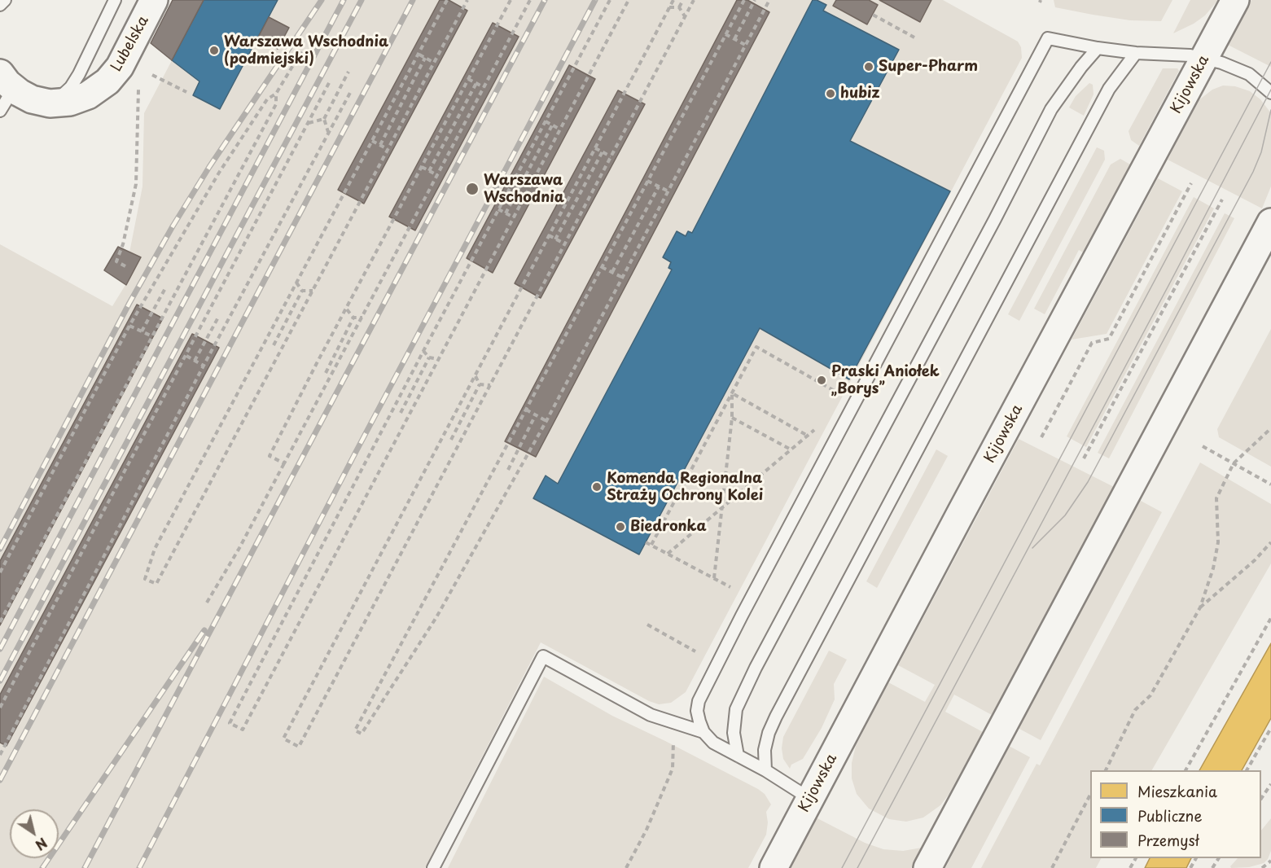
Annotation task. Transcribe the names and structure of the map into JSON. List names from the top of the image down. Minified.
{"streets":{"street":["Lubelska","Kijowska"]},"places":["Warszawa Wschodnia (podmiejski)","Super-Pharm","hubiz","Warszawa Wschodnia","Praski Aniołek „Borys”","Komenda Regionalna Straży Ochrony Kolei","Biedronka"],"legend":["Mieszkania","Publiczne","Przemysł"],"north":"bottom right"}
